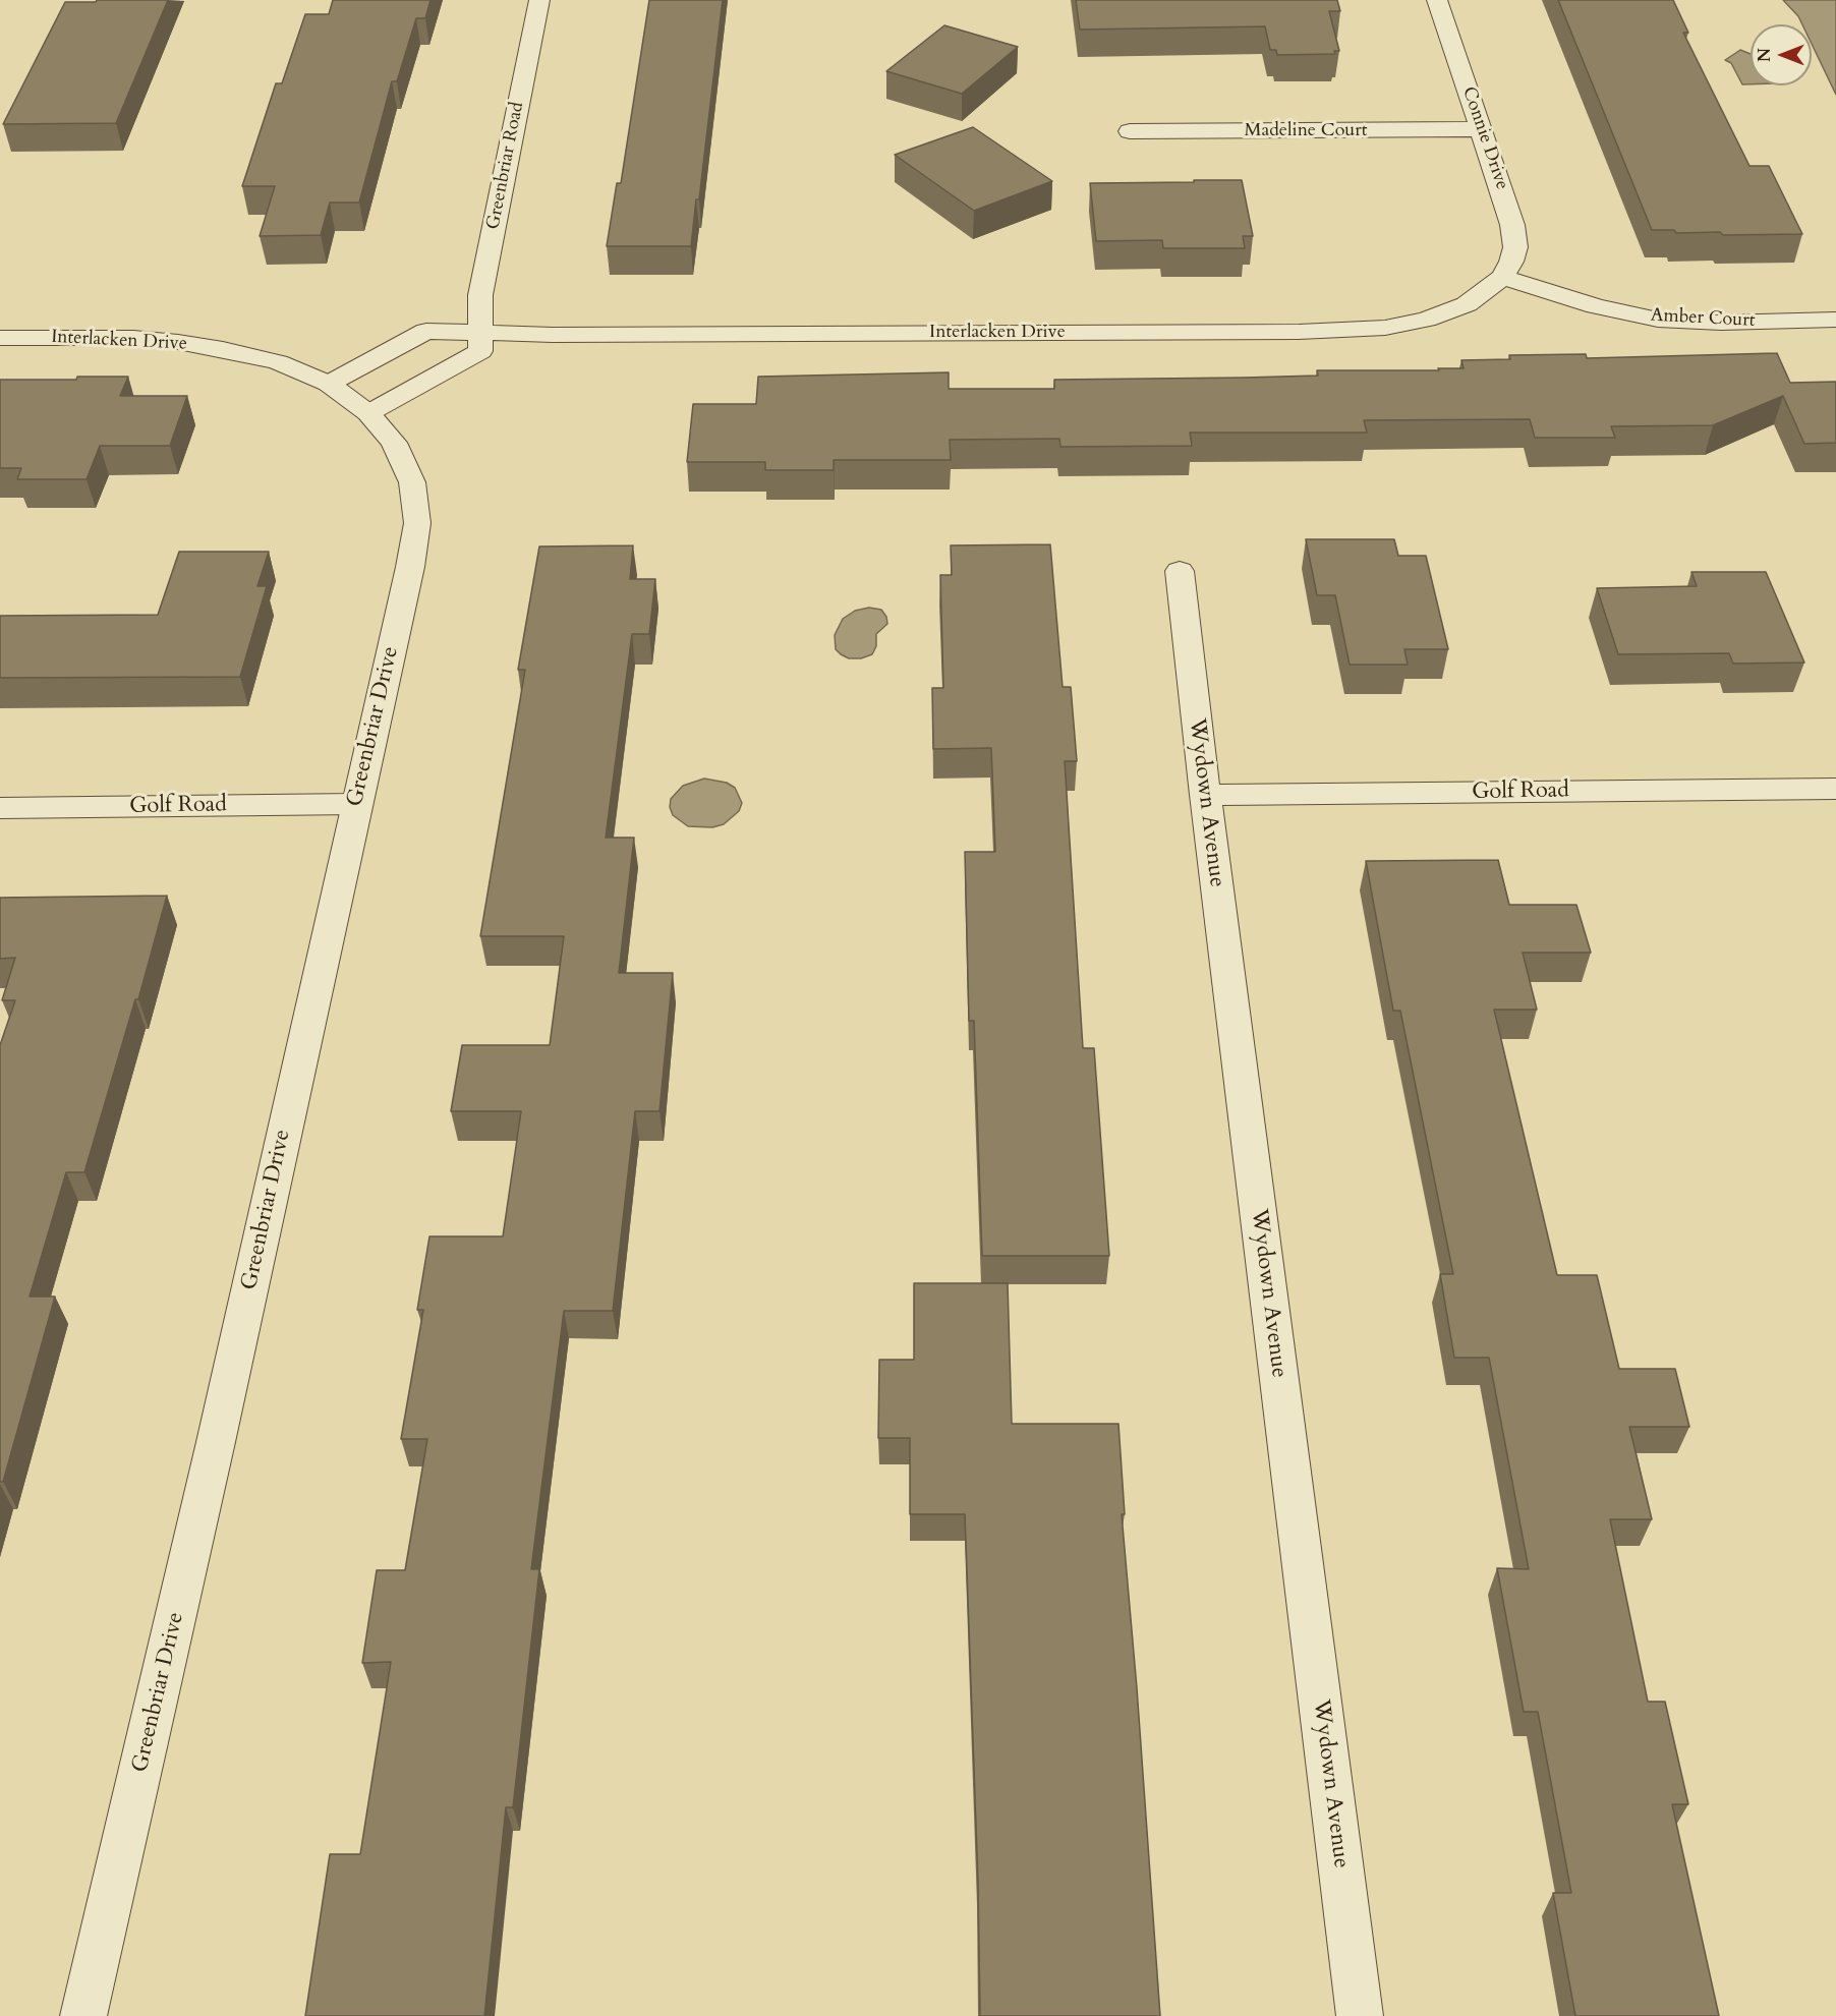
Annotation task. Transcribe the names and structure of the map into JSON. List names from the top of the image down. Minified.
{"streets":{"street":["Madeline Court","Connie Drive","Greenbriar Road","Amber Court","Interlacken Drive","Greenbriar Drive","Golf Road","Wydown Avenue"]},"crossings":[["Madeline Court","Connie Drive"],["Connie Drive","Amber Court"],["Connie Drive","Interlacken Drive"],["Greenbriar Road","Interlacken Drive"],["Greenbriar Road","Greenbriar Drive"],["Amber Court","Interlacken Drive"],["Interlacken Drive","Greenbriar Drive"],["Greenbriar Drive","Golf Road"],["Golf Road","Wydown Avenue"]],"north":"left"}
